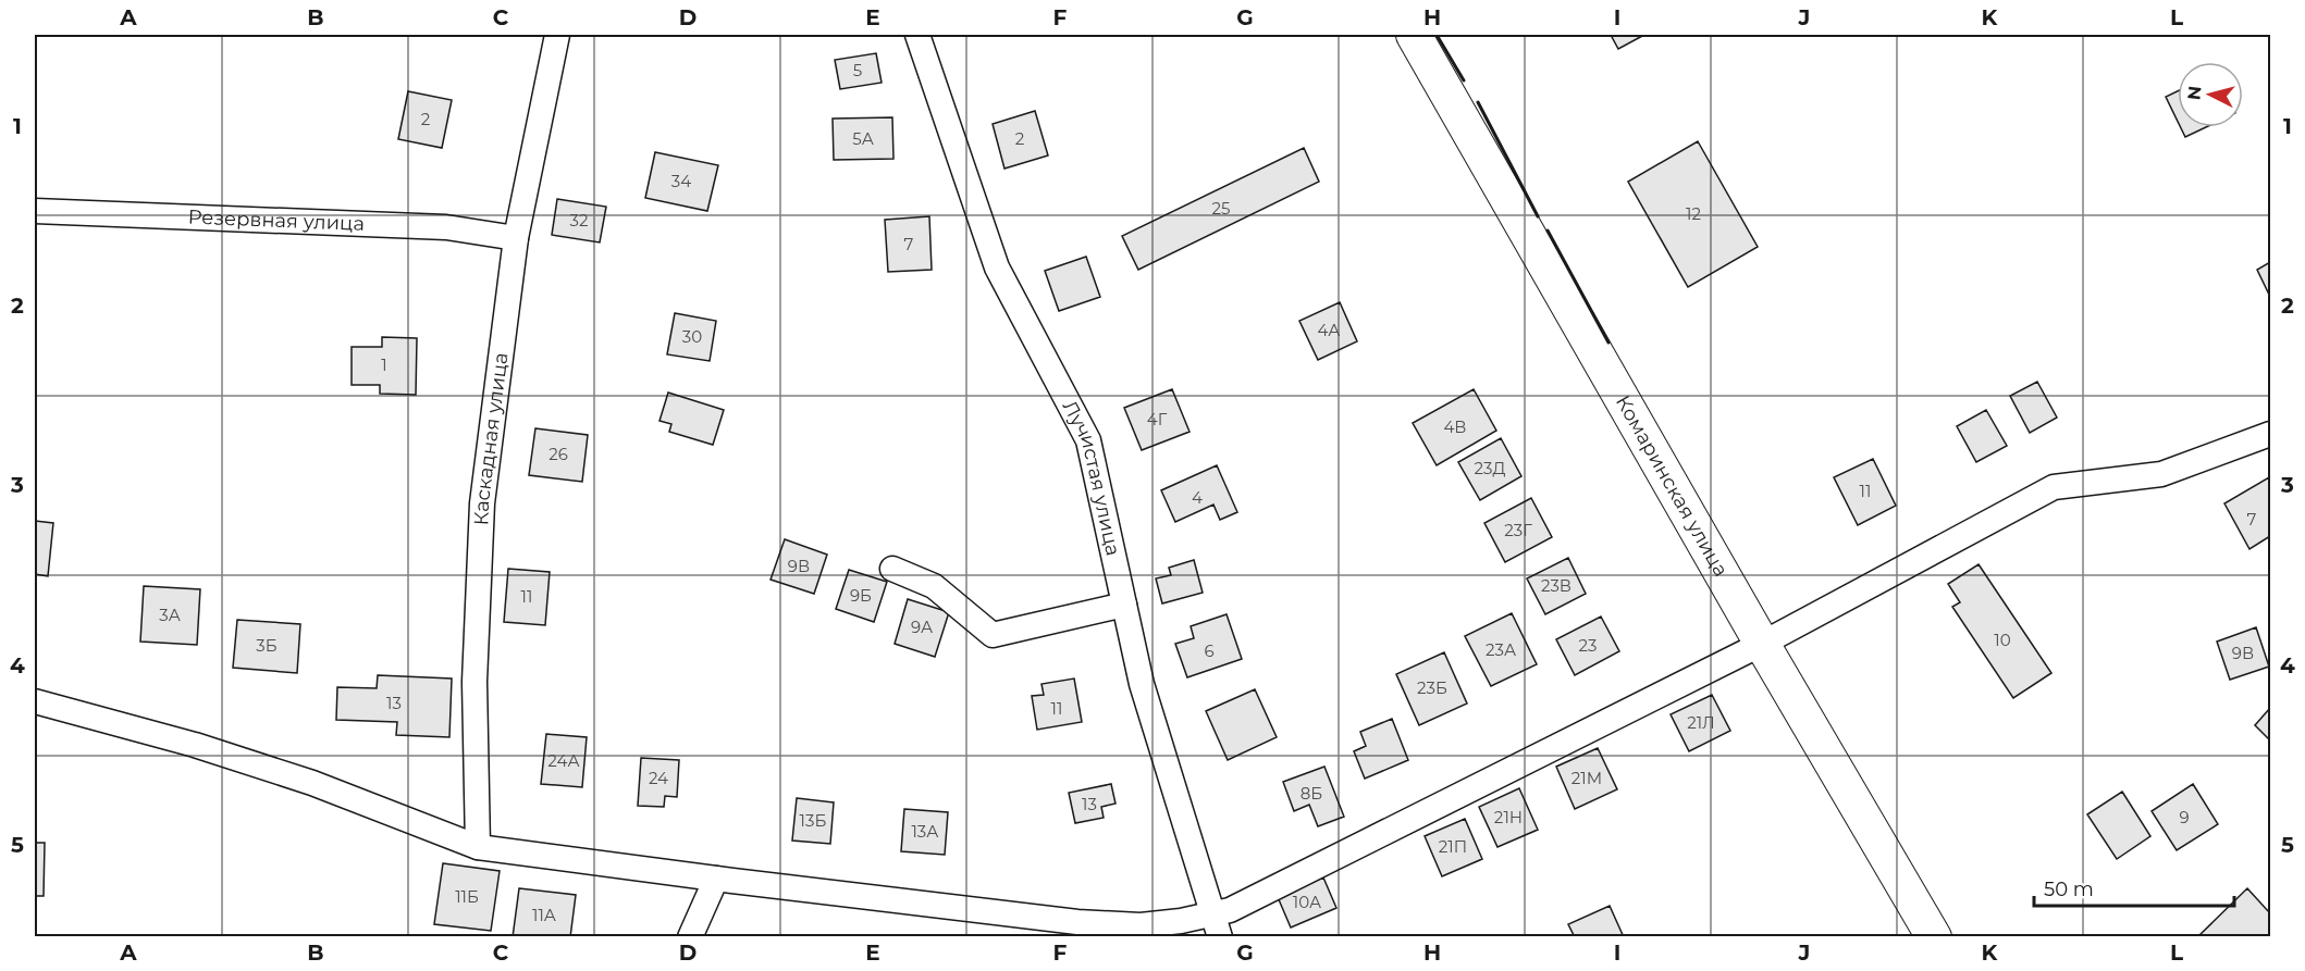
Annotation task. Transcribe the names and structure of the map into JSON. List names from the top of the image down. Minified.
{"streets":{"street":["Резервная улица","Каскадная улица","Лучистая улица","Комаринская улица"]},"crossings":[["Резервная улица","Каскадная улица"]],"house_numbers":["5","2","5А","2","34","25","12","32","7","4А","30","1","4Г","4В","26","23Д","11","4","7","23Г","9В","23В","9Б","11","3А","9А","10","3Б","23","23А","6","9В","23Б","13","11","21Л","24А","24","21М","8Б","13","21Н","9","13Б","13А","21П","11Б","10А","11А"],"scale_bar":"50 m","north":"left","grid":{"columns":["A","B","C","D","E","F","G","H","I","J","K","L"],"rows":["1","2","3","4","5"]}}
